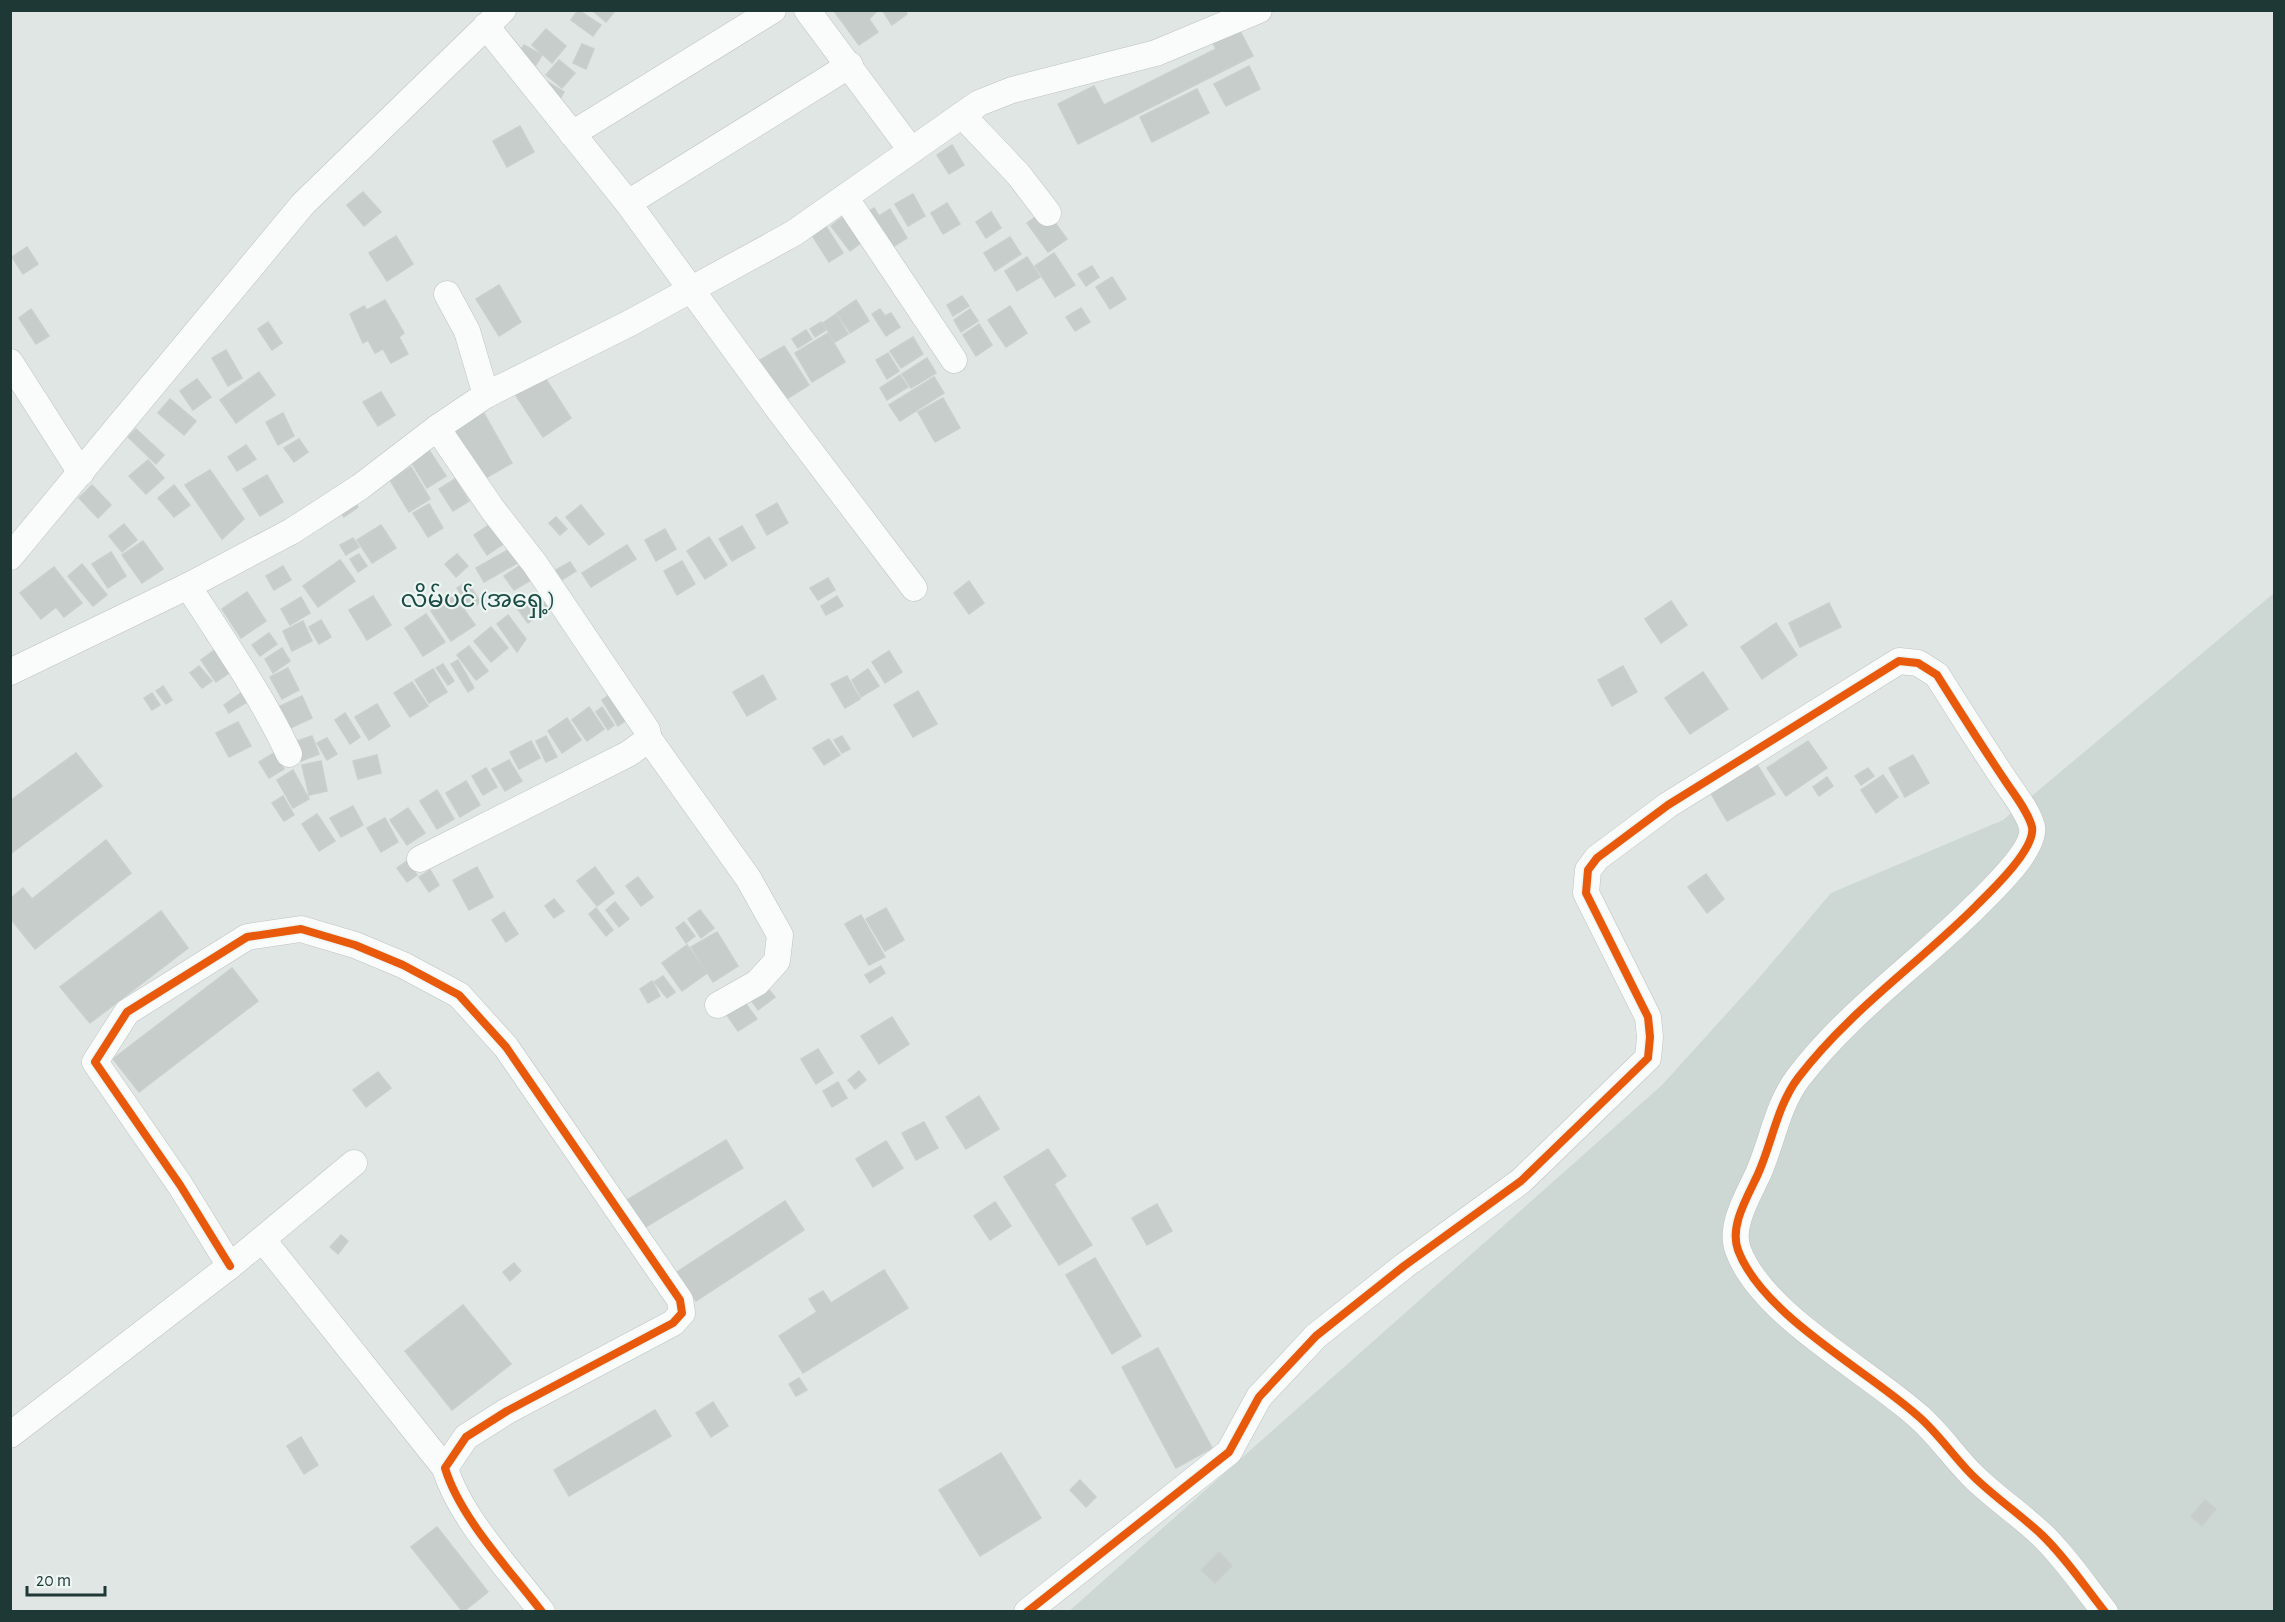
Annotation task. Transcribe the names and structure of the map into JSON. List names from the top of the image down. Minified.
{"districts":["လိမ်ပင် (အရှေ့)"],"scale_bar":"20 m"}
